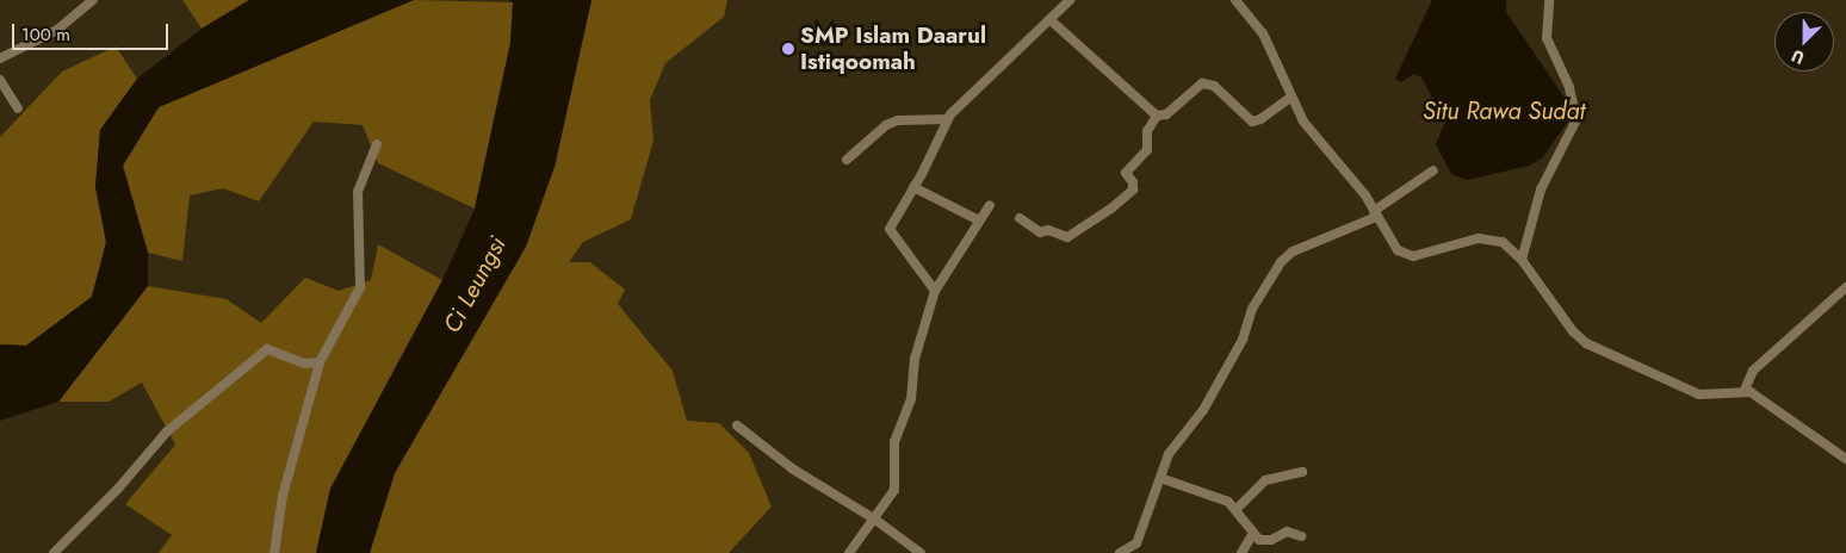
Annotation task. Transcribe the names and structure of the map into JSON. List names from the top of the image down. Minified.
{"water":["Situ Rawa Sudat","Ci Leungsi"],"places":["SMP Islam Daarul Istiqoomah"],"scale_bar":"100 m","north":"bottom left"}
